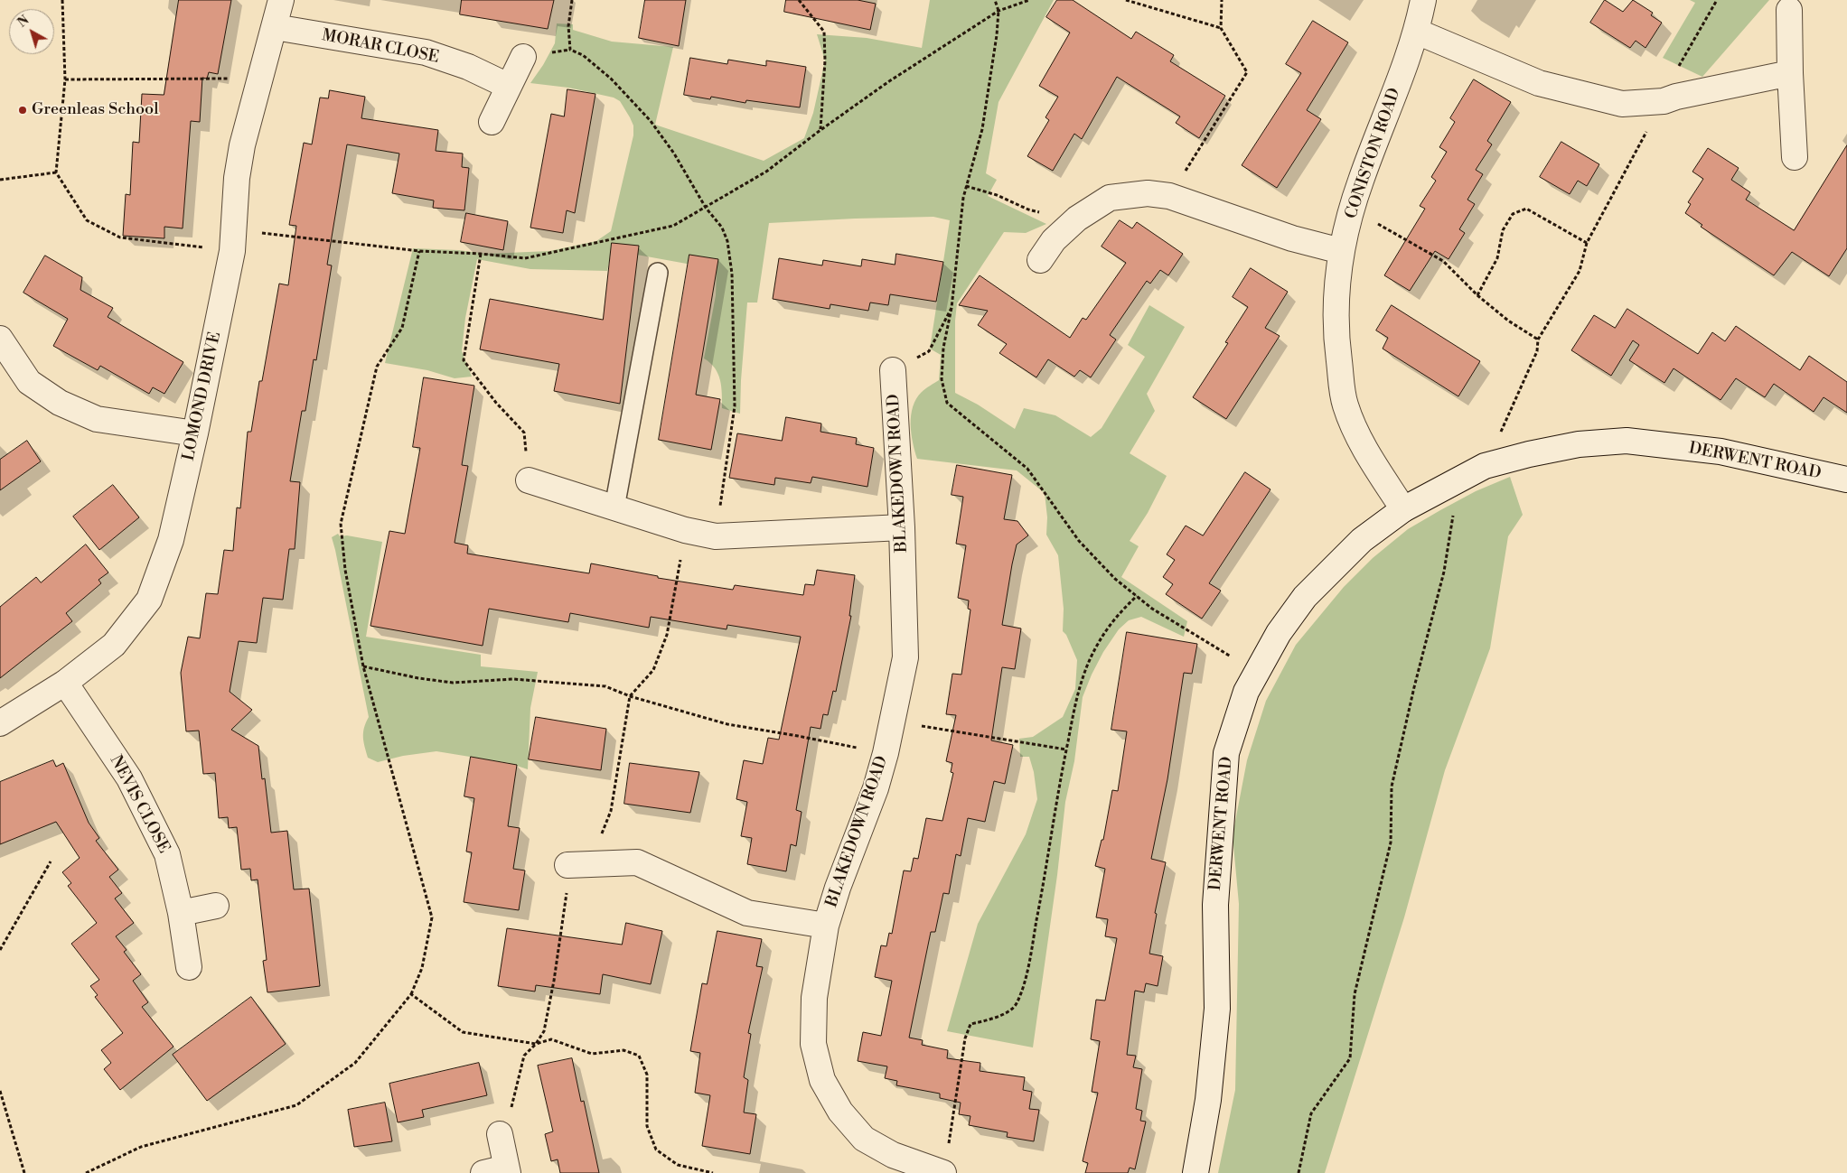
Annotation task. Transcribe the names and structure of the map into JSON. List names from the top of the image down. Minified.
{"streets":{"street":["MORAR CLOSE","CONISTON ROAD","LOMOND DRIVE","DERWENT ROAD","BLAKEDOWN ROAD","NEVIS CLOSE"]},"crossings":[["MORAR CLOSE","LOMOND DRIVE"],["CONISTON ROAD","DERWENT ROAD"],["LOMOND DRIVE","NEVIS CLOSE"]],"places":["Greenleas School"],"north":"top left"}
